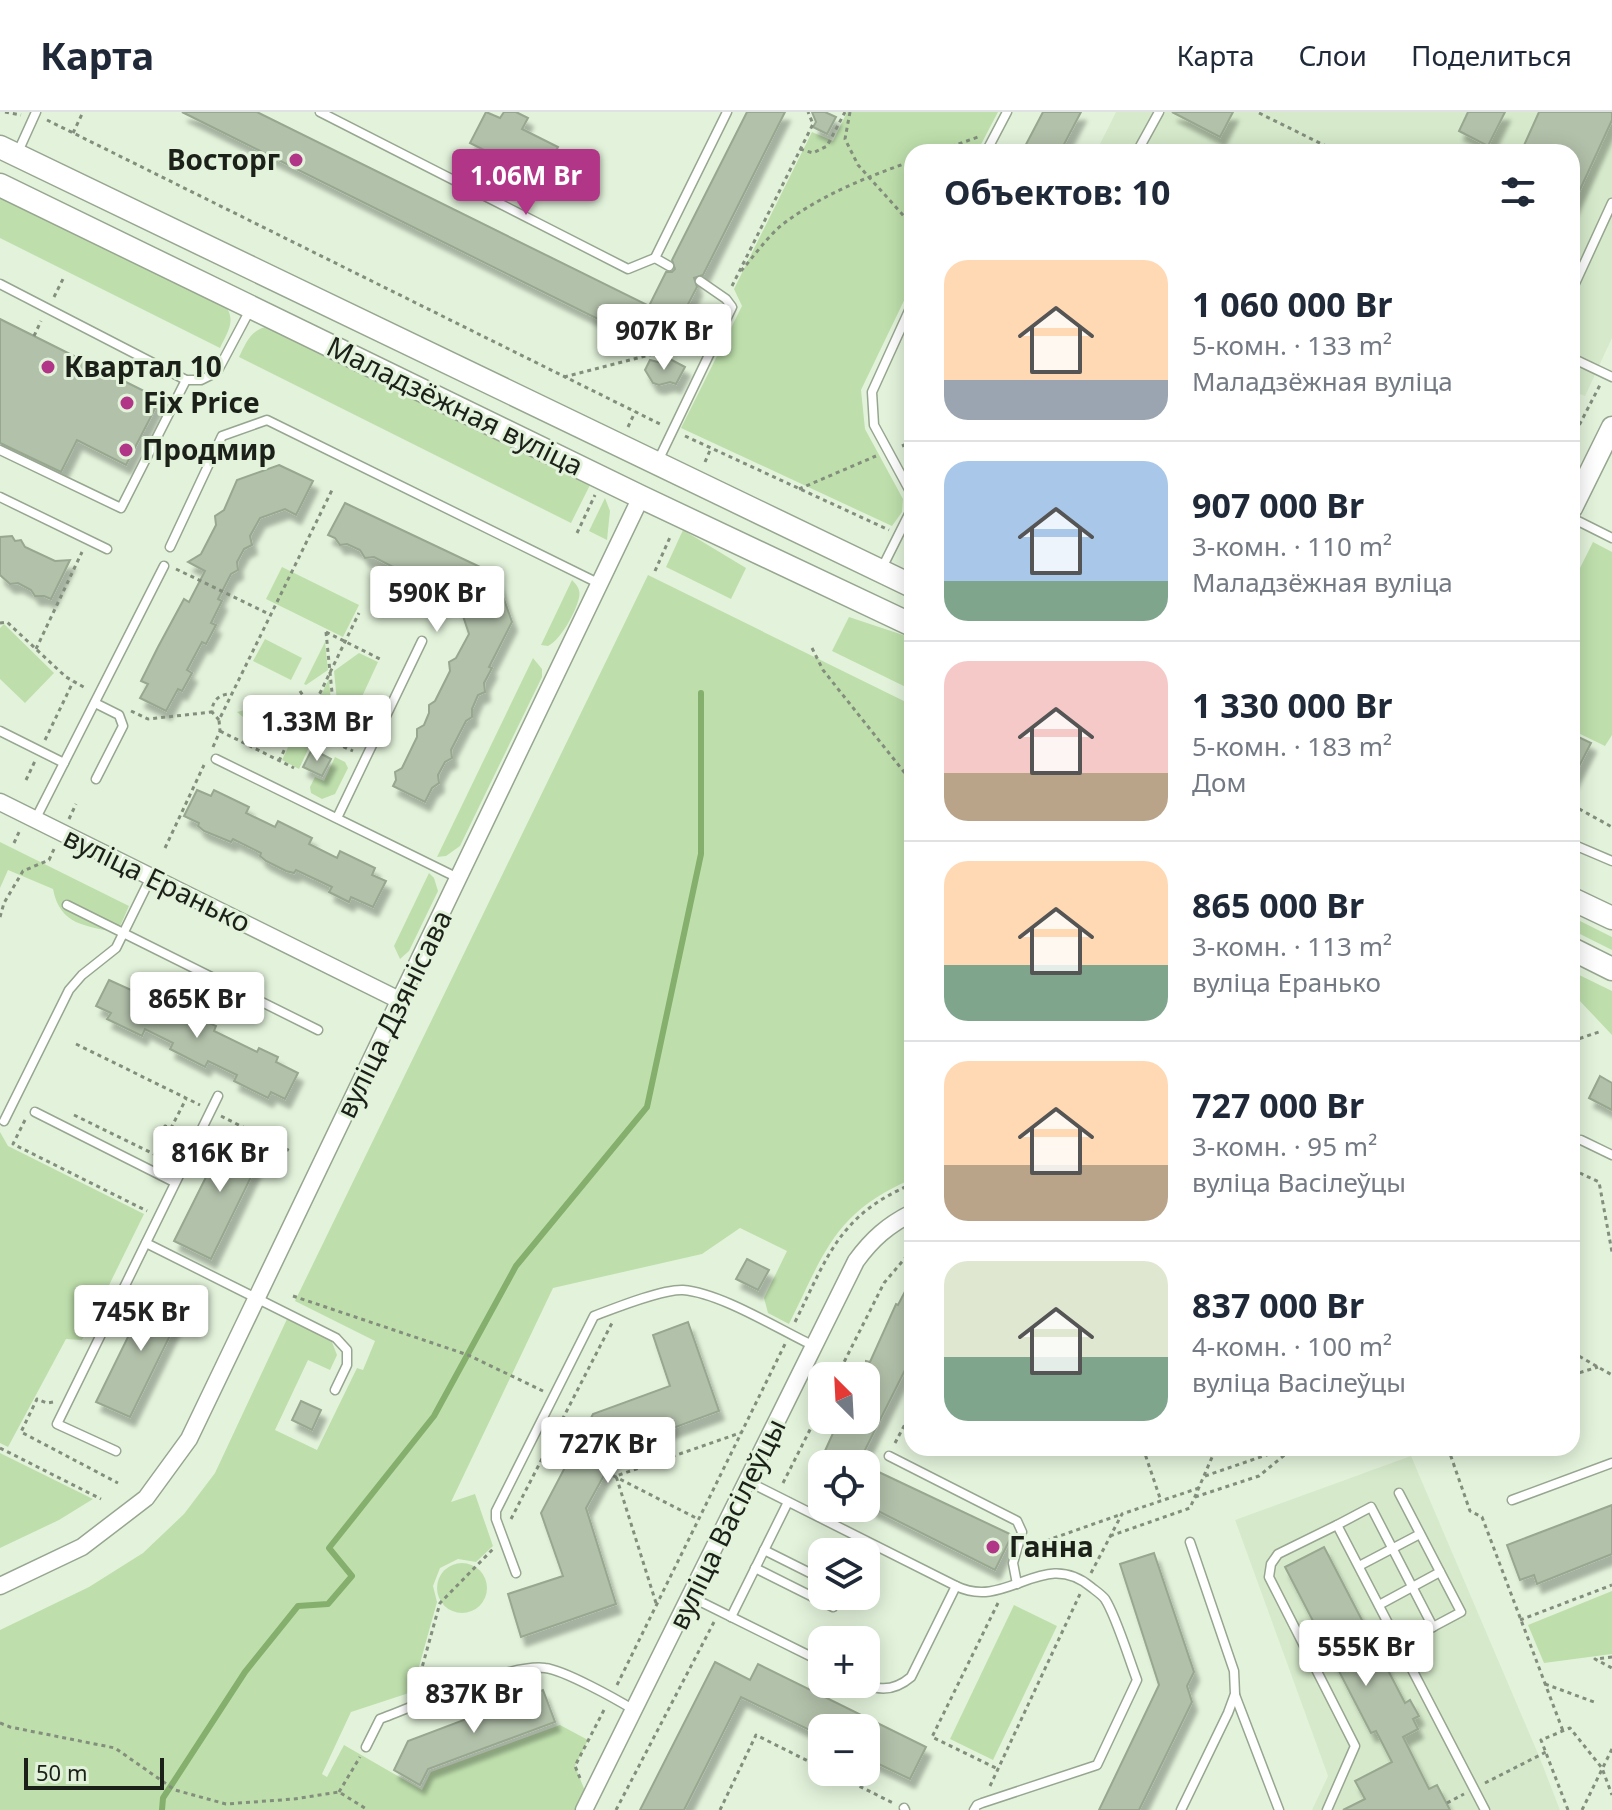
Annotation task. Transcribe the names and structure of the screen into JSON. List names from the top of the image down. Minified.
{"streets":{"main road":["Маладзёжная вуліца"],"street":["вуліца Еранько","вуліца Дзянісава","вуліца Васілеўцы"]},"crossings":[["Маладзёжная вуліца","вуліца Дзянісава"],["вуліца Еранько","вуліца Дзянісава"]],"places":["Восторг","Квартал 10","Fix Price","Продмир","Ганна"],"scale_bar":"50 m","north":"top left","page":{"header":"Карта","nav":["Карта","Слои","Поделиться"],"heading":"Объектов: 10","price":["1.06M Br","907K Br","590K Br","1.33M Br","865K Br","816K Br","745K Br","727K Br","555K Br","837K Br"],"list":[{"name":"1 060 000 Br","note":"5-комн. · 133 m² · Маладзёжная вуліца"},{"name":"907 000 Br","note":"3-комн. · 110 m² · Маладзёжная вуліца"},{"name":"1 330 000 Br","note":"5-комн. · 183 m² · Дом"},{"name":"865 000 Br","note":"3-комн. · 113 m² · вуліца Еранько"},{"name":"727 000 Br","note":"3-комн. · 95 m² · вуліца Васілеўцы"},{"name":"837 000 Br","note":"4-комн. · 100 m² · вуліца Васілеўцы"}],"map_buttons":["+","−"],"scale":"50 m"}}
